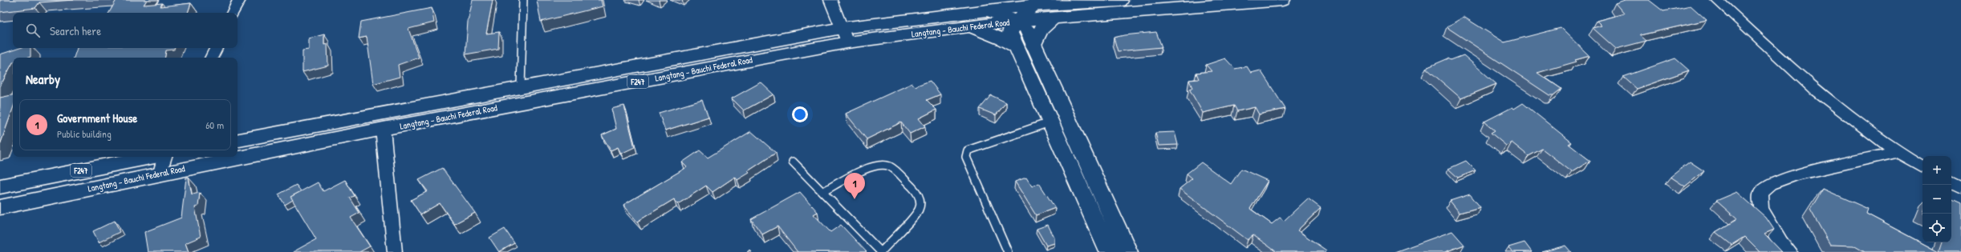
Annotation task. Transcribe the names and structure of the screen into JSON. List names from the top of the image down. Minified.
{"streets":{"main road":["Langtang - Bauchi Federal Road","F247"]},"page":{"search":"Search here","heading":"Nearby","list":[{"mark":"1","name":"Government House","note":"Public building","value":"60 m"}],"map_buttons":["+","−"],"pins":"1"}}
